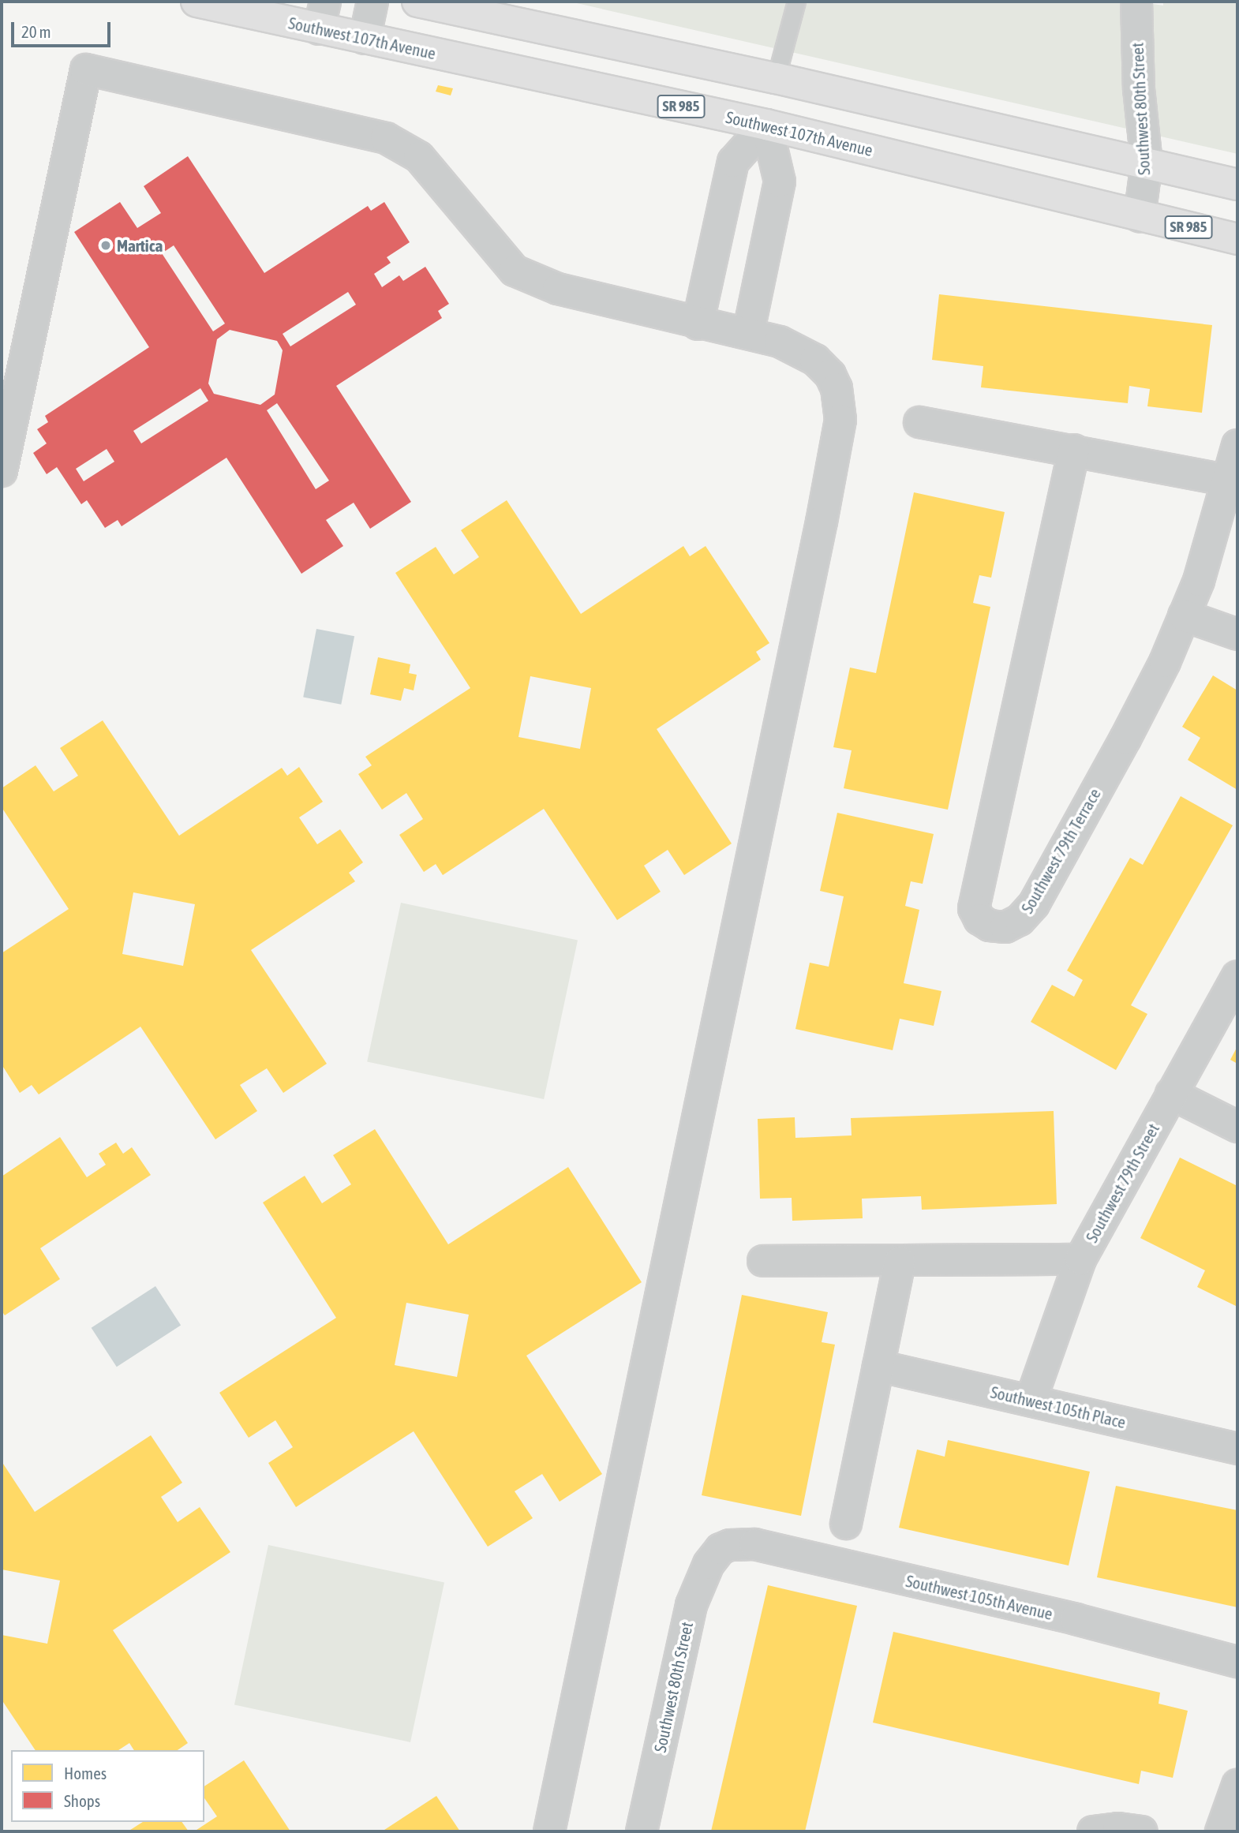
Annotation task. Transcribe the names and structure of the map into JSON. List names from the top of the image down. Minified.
{"streets":{"main road":["Southwest 107th Avenue","SR 985"],"street":["Southwest 80th Street","Southwest 79th Terrace","Southwest 79th Street","Southwest 105th Place","Southwest 105th Avenue"]},"crossings":[["Southwest 107th Avenue","Southwest 80th Street"],["Southwest 80th Street","Southwest 105th Avenue"],["Southwest 79th Street","Southwest 105th Place"]],"places":["Martica"],"legend":["Homes","Shops"],"scale_bar":"20 m"}
